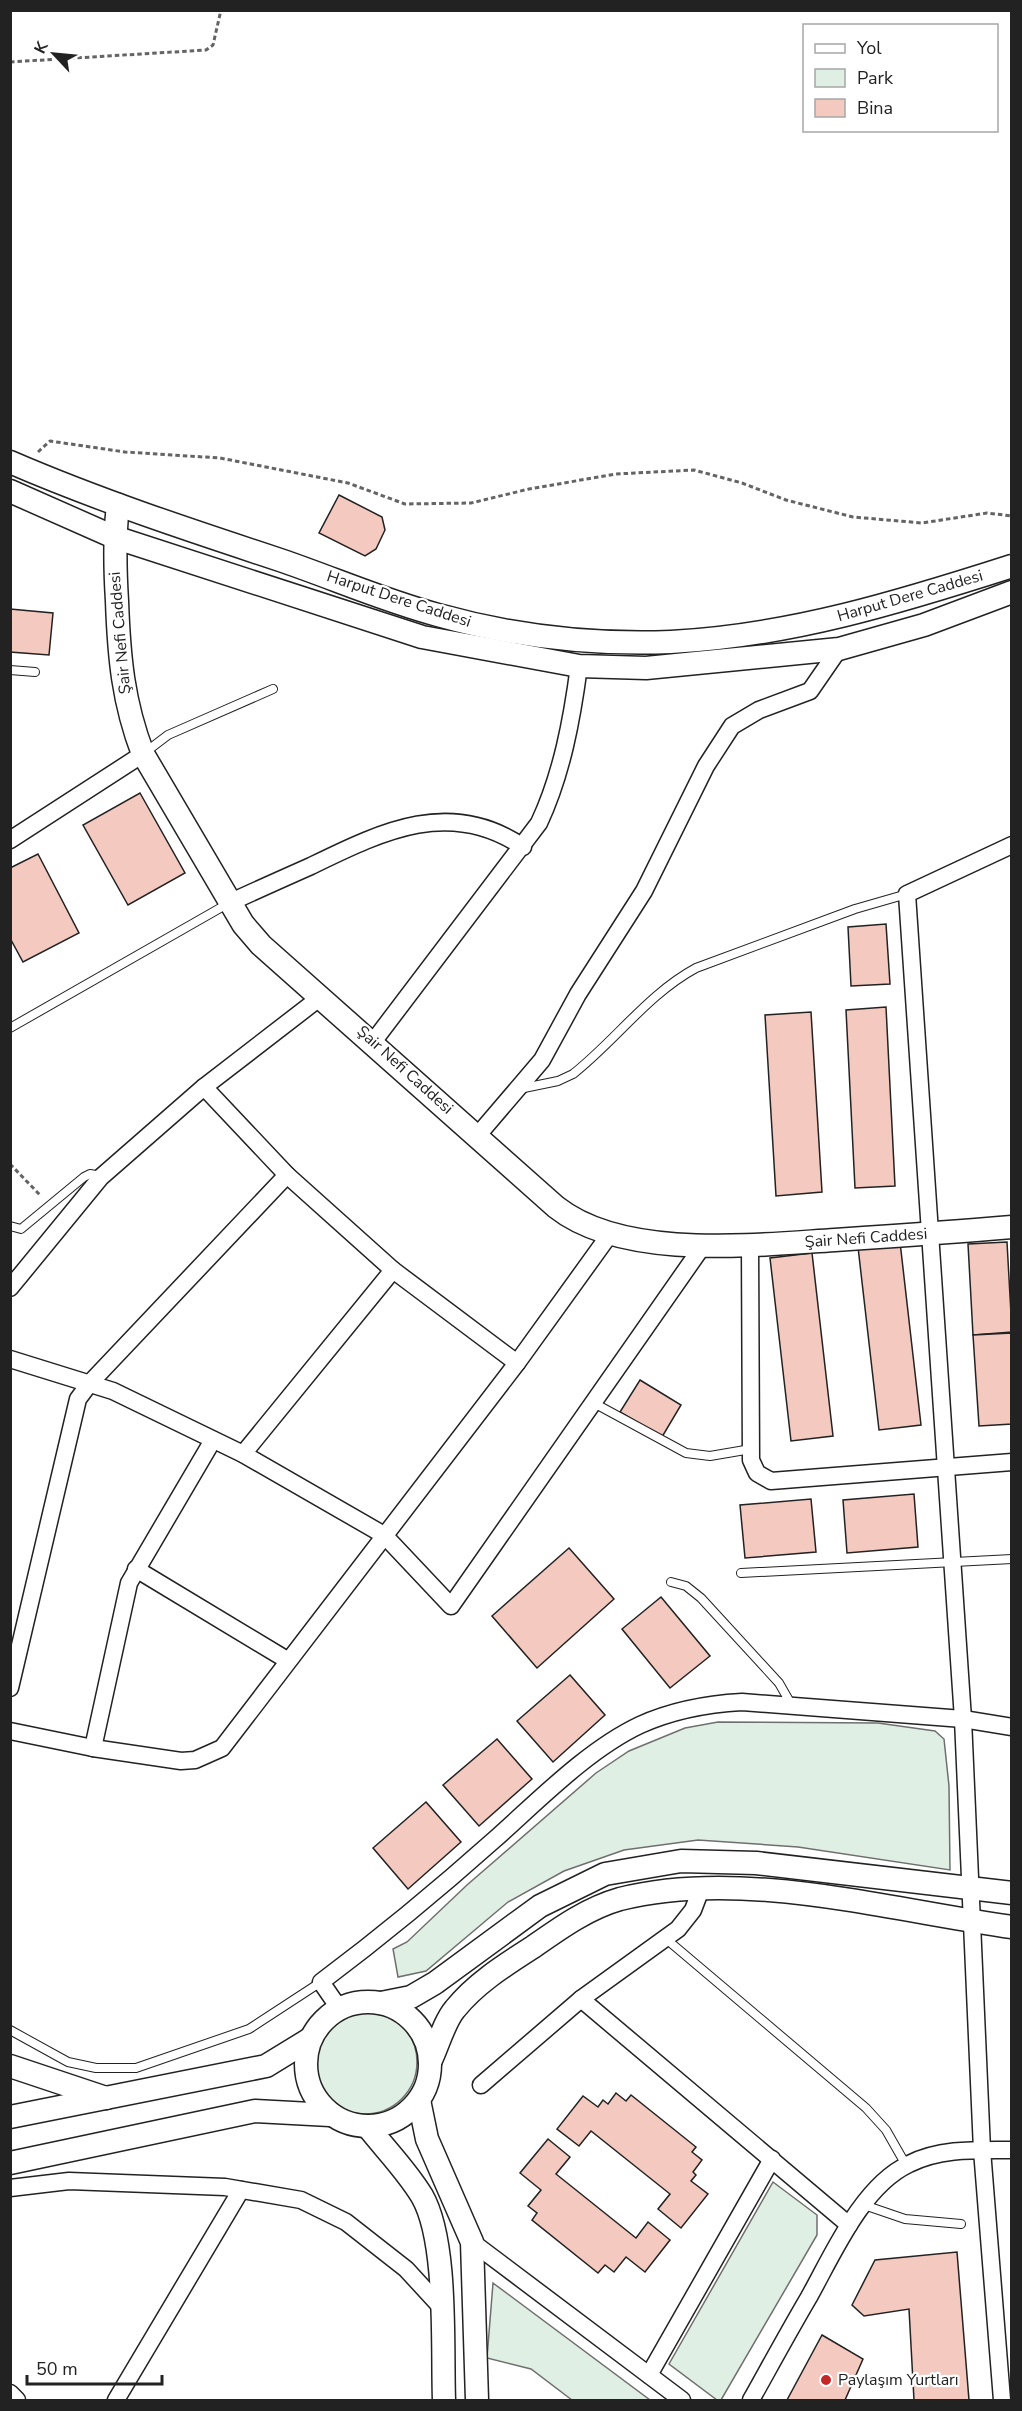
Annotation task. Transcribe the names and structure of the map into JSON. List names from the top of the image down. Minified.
{"streets":{"street":["Harput Dere Caddesi","Şair Nefi Caddesi"]},"crossings":[["Harput Dere Caddesi","Şair Nefi Caddesi"]],"places":["Paylaşım Yurtları"],"legend":["Yol","Park","Bina"],"scale_bar":"50 m","north":"top left"}
